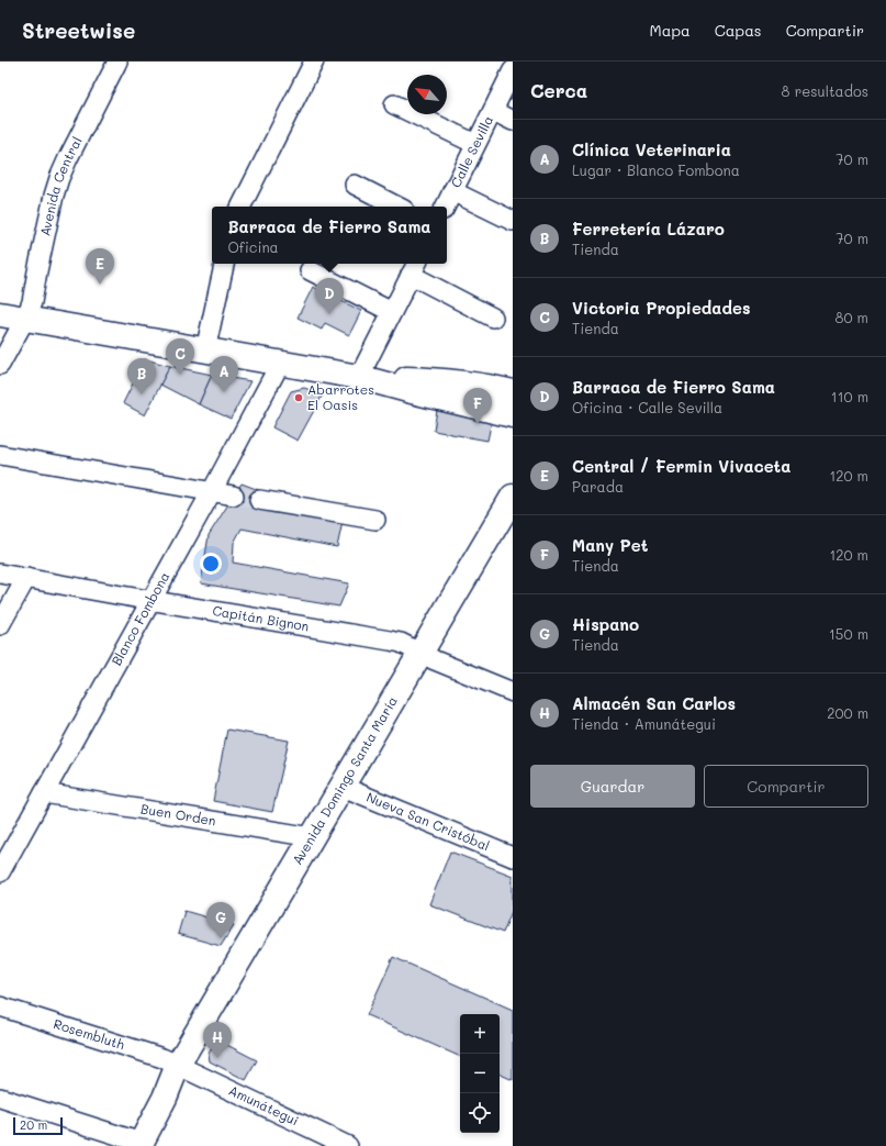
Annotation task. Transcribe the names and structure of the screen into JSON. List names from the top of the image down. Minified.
{"streets":{"main road":["Avenida Domingo Santa María"],"street":["Calle Sevilla","Avenida Central","Blanco Fombona","Capitán Bignon","Buen Orden","Nueva San Cristóbal","Rosembluth","Amunátegui"]},"crossings":[["Blanco Fombona","Capitán Bignon"],["Blanco Fombona","Buen Orden"],["Capitán Bignon","Avenida Domingo Santa María"],["Avenida Domingo Santa María","Buen Orden"],["Avenida Domingo Santa María","Nueva San Cristóbal"],["Avenida Domingo Santa María","Rosembluth"],["Avenida Domingo Santa María","Amunátegui"],["Rosembluth","Amunátegui"]],"places":["Abarrotes El Oasis"],"scale_bar":"20 m","north":"top left","page":{"header":"Streetwise","nav":["Mapa","Capas","Compartir"],"heading":["Cerca","8 resultados"],"list":[{"mark":"A","name":"Clínica Veterinaria","note":"Lugar · Blanco Fombona","value":"70 m"},{"mark":"B","name":"Ferretería Lázaro","note":"Tienda","value":"70 m"},{"mark":"C","name":"Victoria Propiedades","note":"Tienda","value":"80 m"},{"mark":"D","name":"Barraca de Fierro Sama","note":"Oficina · Calle Sevilla","value":"110 m"},{"mark":"E","name":"Central / Fermin Vivaceta","note":"Parada","value":"120 m"},{"mark":"F","name":"Many Pet","note":"Tienda","value":"120 m"},{"mark":"G","name":"Hispano","note":"Tienda","value":"150 m"},{"mark":"H","name":"Almacén San Carlos","note":"Tienda · Amunátegui","value":"200 m"}],"popup":["Barraca de Fierro Sama","Oficina"],"pins":["E","D","C","A","B","F","G","H"],"buttons":["Guardar","Compartir"],"map_buttons":["+","−"],"scale":"20 m"}}
